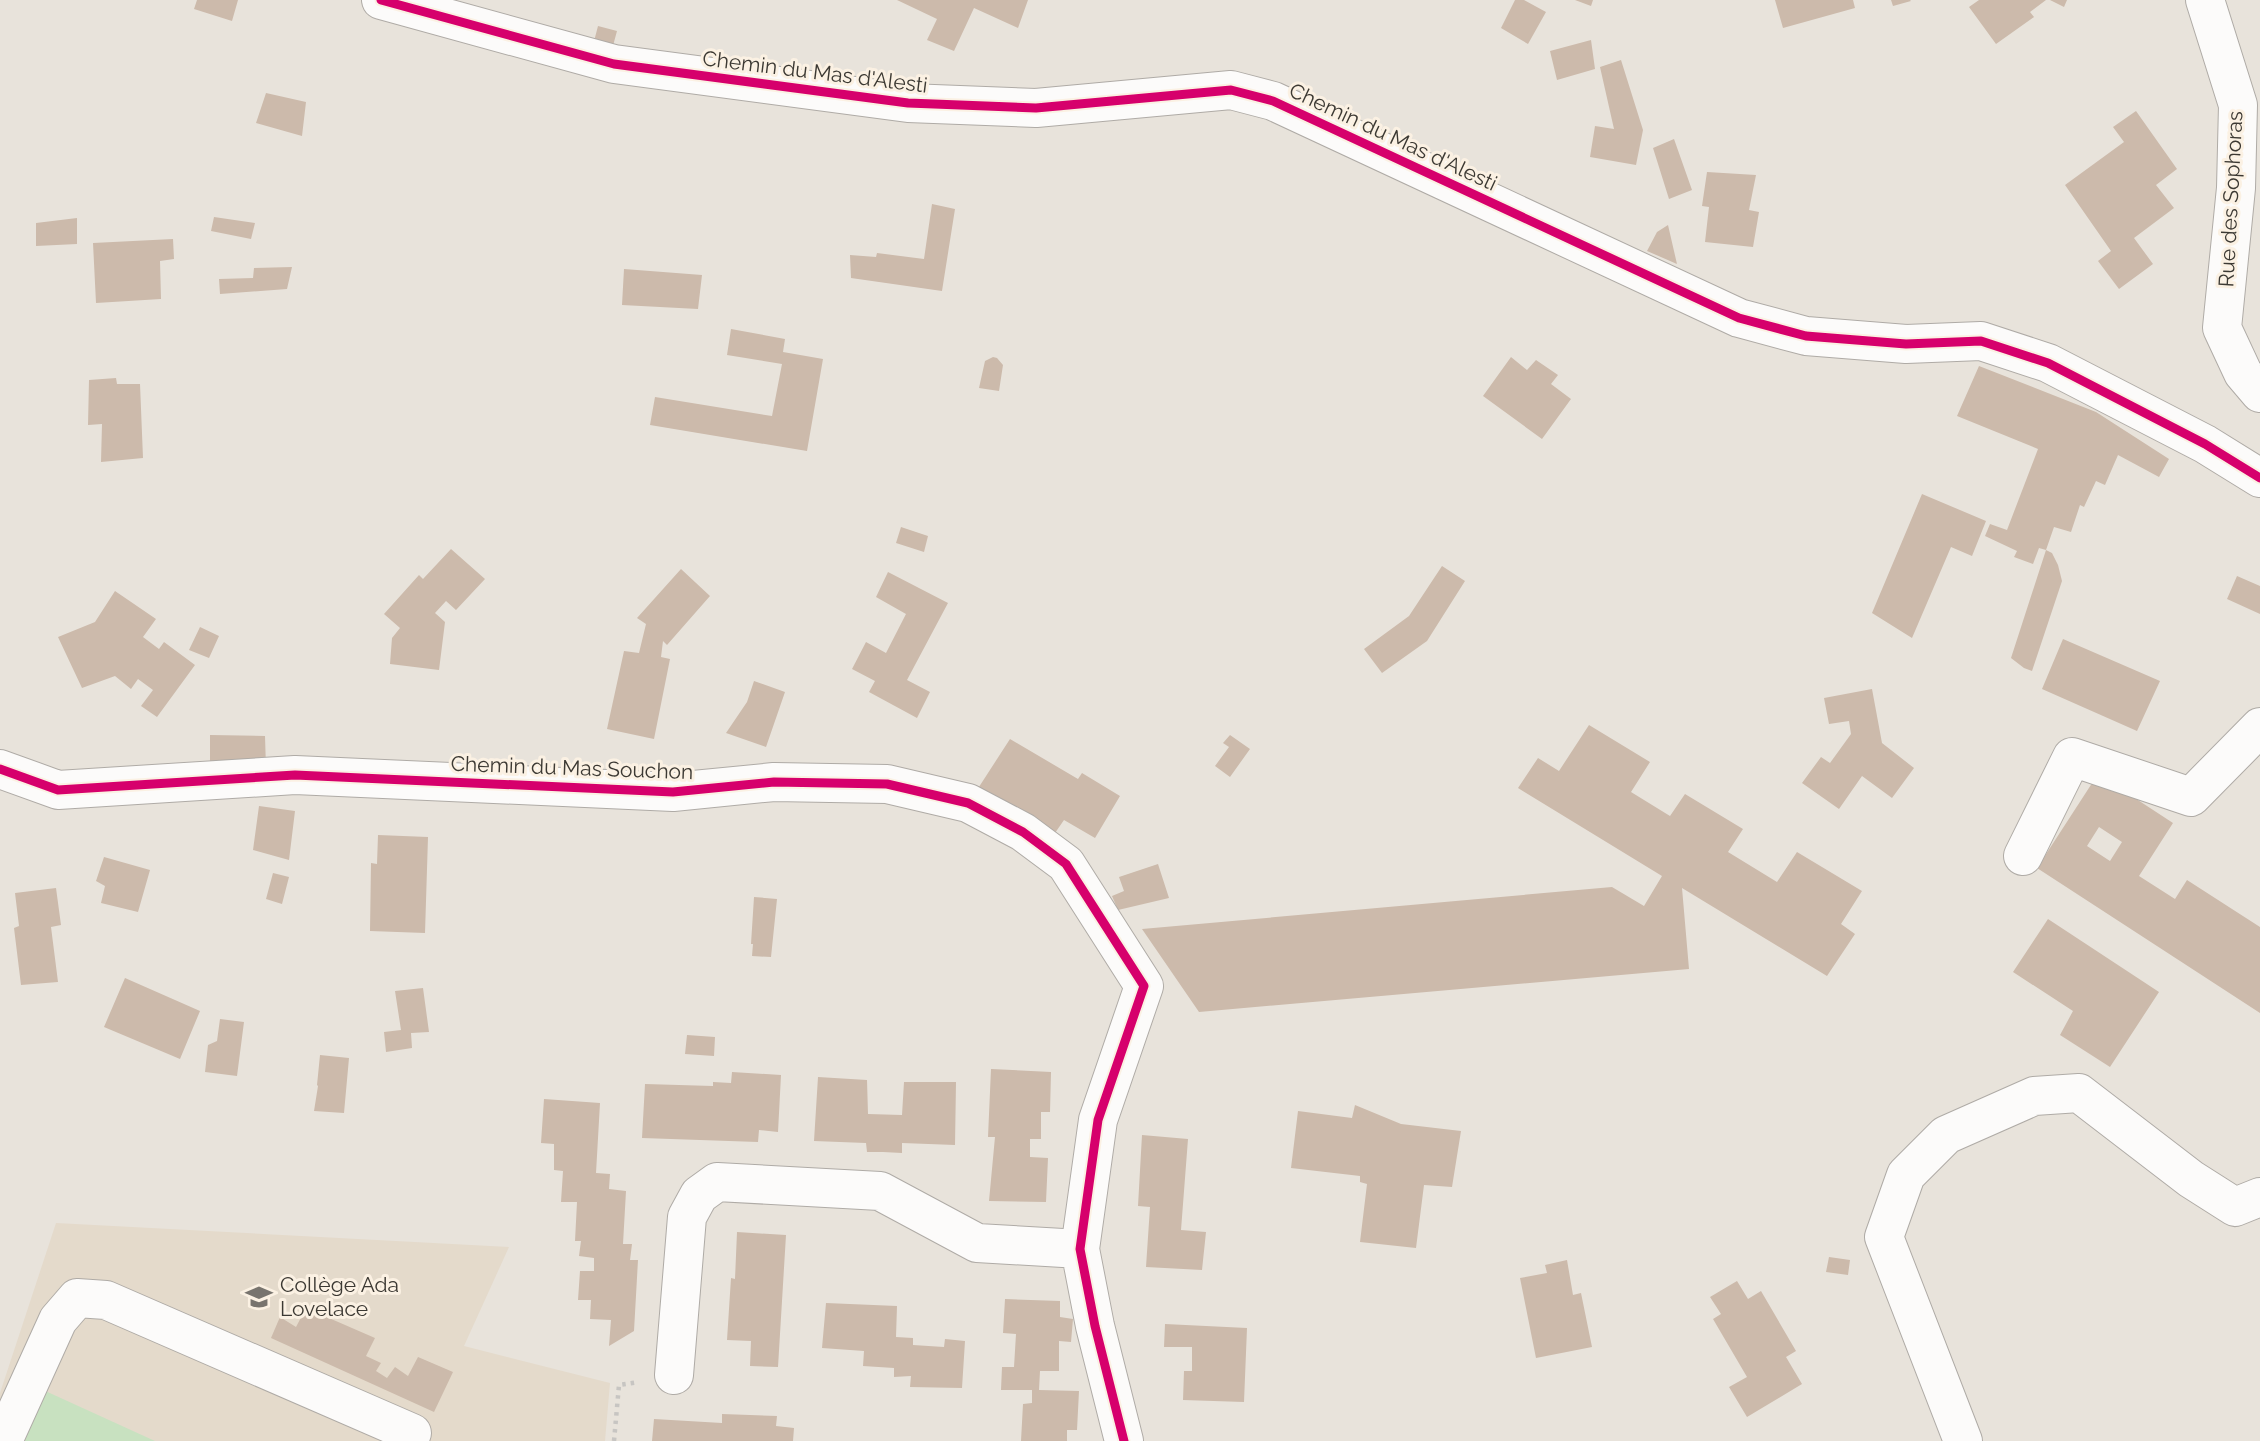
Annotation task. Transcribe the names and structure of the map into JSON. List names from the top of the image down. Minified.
{"streets":{"street":["Chemin du Mas d'Alesti","Rue des Sophoras","Chemin du Mas Souchon"]},"places":{"school or university":["Collège Ada Lovelace"]}}
